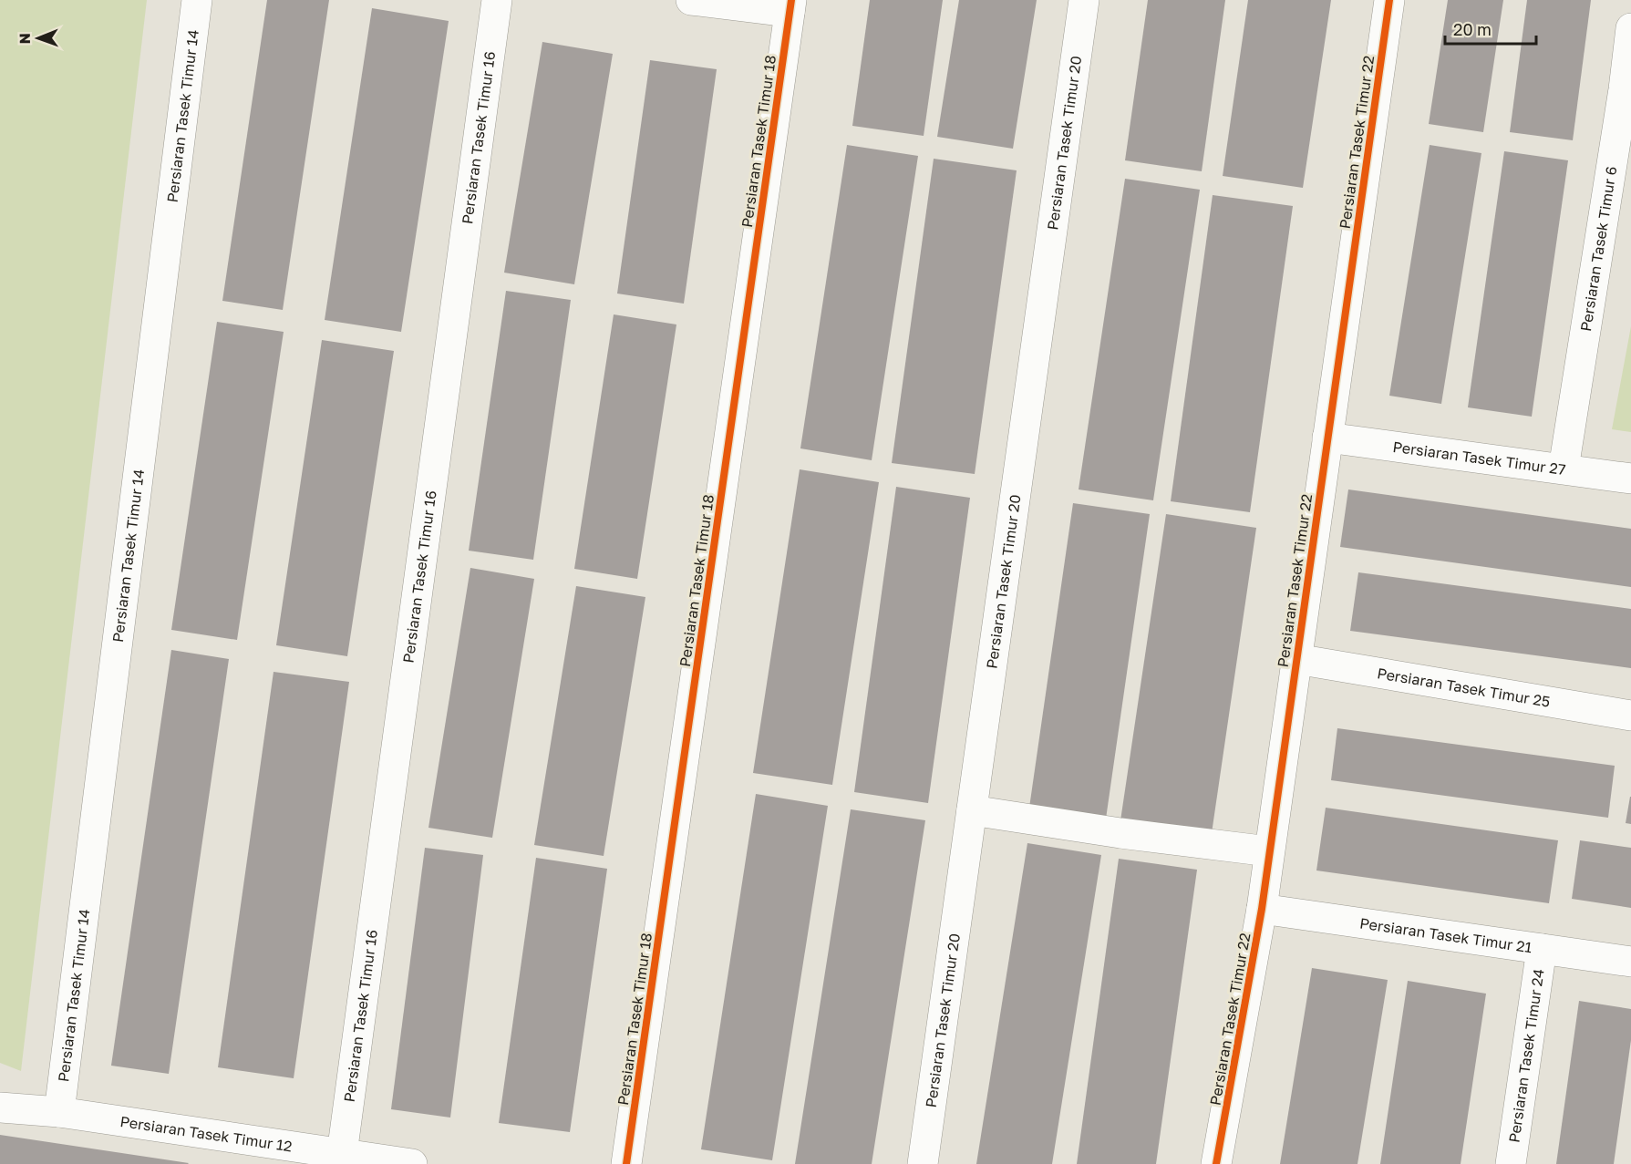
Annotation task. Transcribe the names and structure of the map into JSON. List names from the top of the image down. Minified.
{"streets":{"street":["Persiaran Tasek Timur 14","Persiaran Tasek Timur 16","Persiaran Tasek Timur 18","Persiaran Tasek Timur 22","Persiaran Tasek Timur 20","Persiaran Tasek Timur 6","Persiaran Tasek Timur 27","Persiaran Tasek Timur 25","Persiaran Tasek Timur 21","Persiaran Tasek Timur 24","Persiaran Tasek Timur 12"]},"crossings":[["Persiaran Tasek Timur 14","Persiaran Tasek Timur 12"],["Persiaran Tasek Timur 16","Persiaran Tasek Timur 12"],["Persiaran Tasek Timur 22","Persiaran Tasek Timur 27"],["Persiaran Tasek Timur 22","Persiaran Tasek Timur 25"],["Persiaran Tasek Timur 22","Persiaran Tasek Timur 21"],["Persiaran Tasek Timur 6","Persiaran Tasek Timur 27"],["Persiaran Tasek Timur 21","Persiaran Tasek Timur 24"]],"scale_bar":"20 m","north":"left"}
